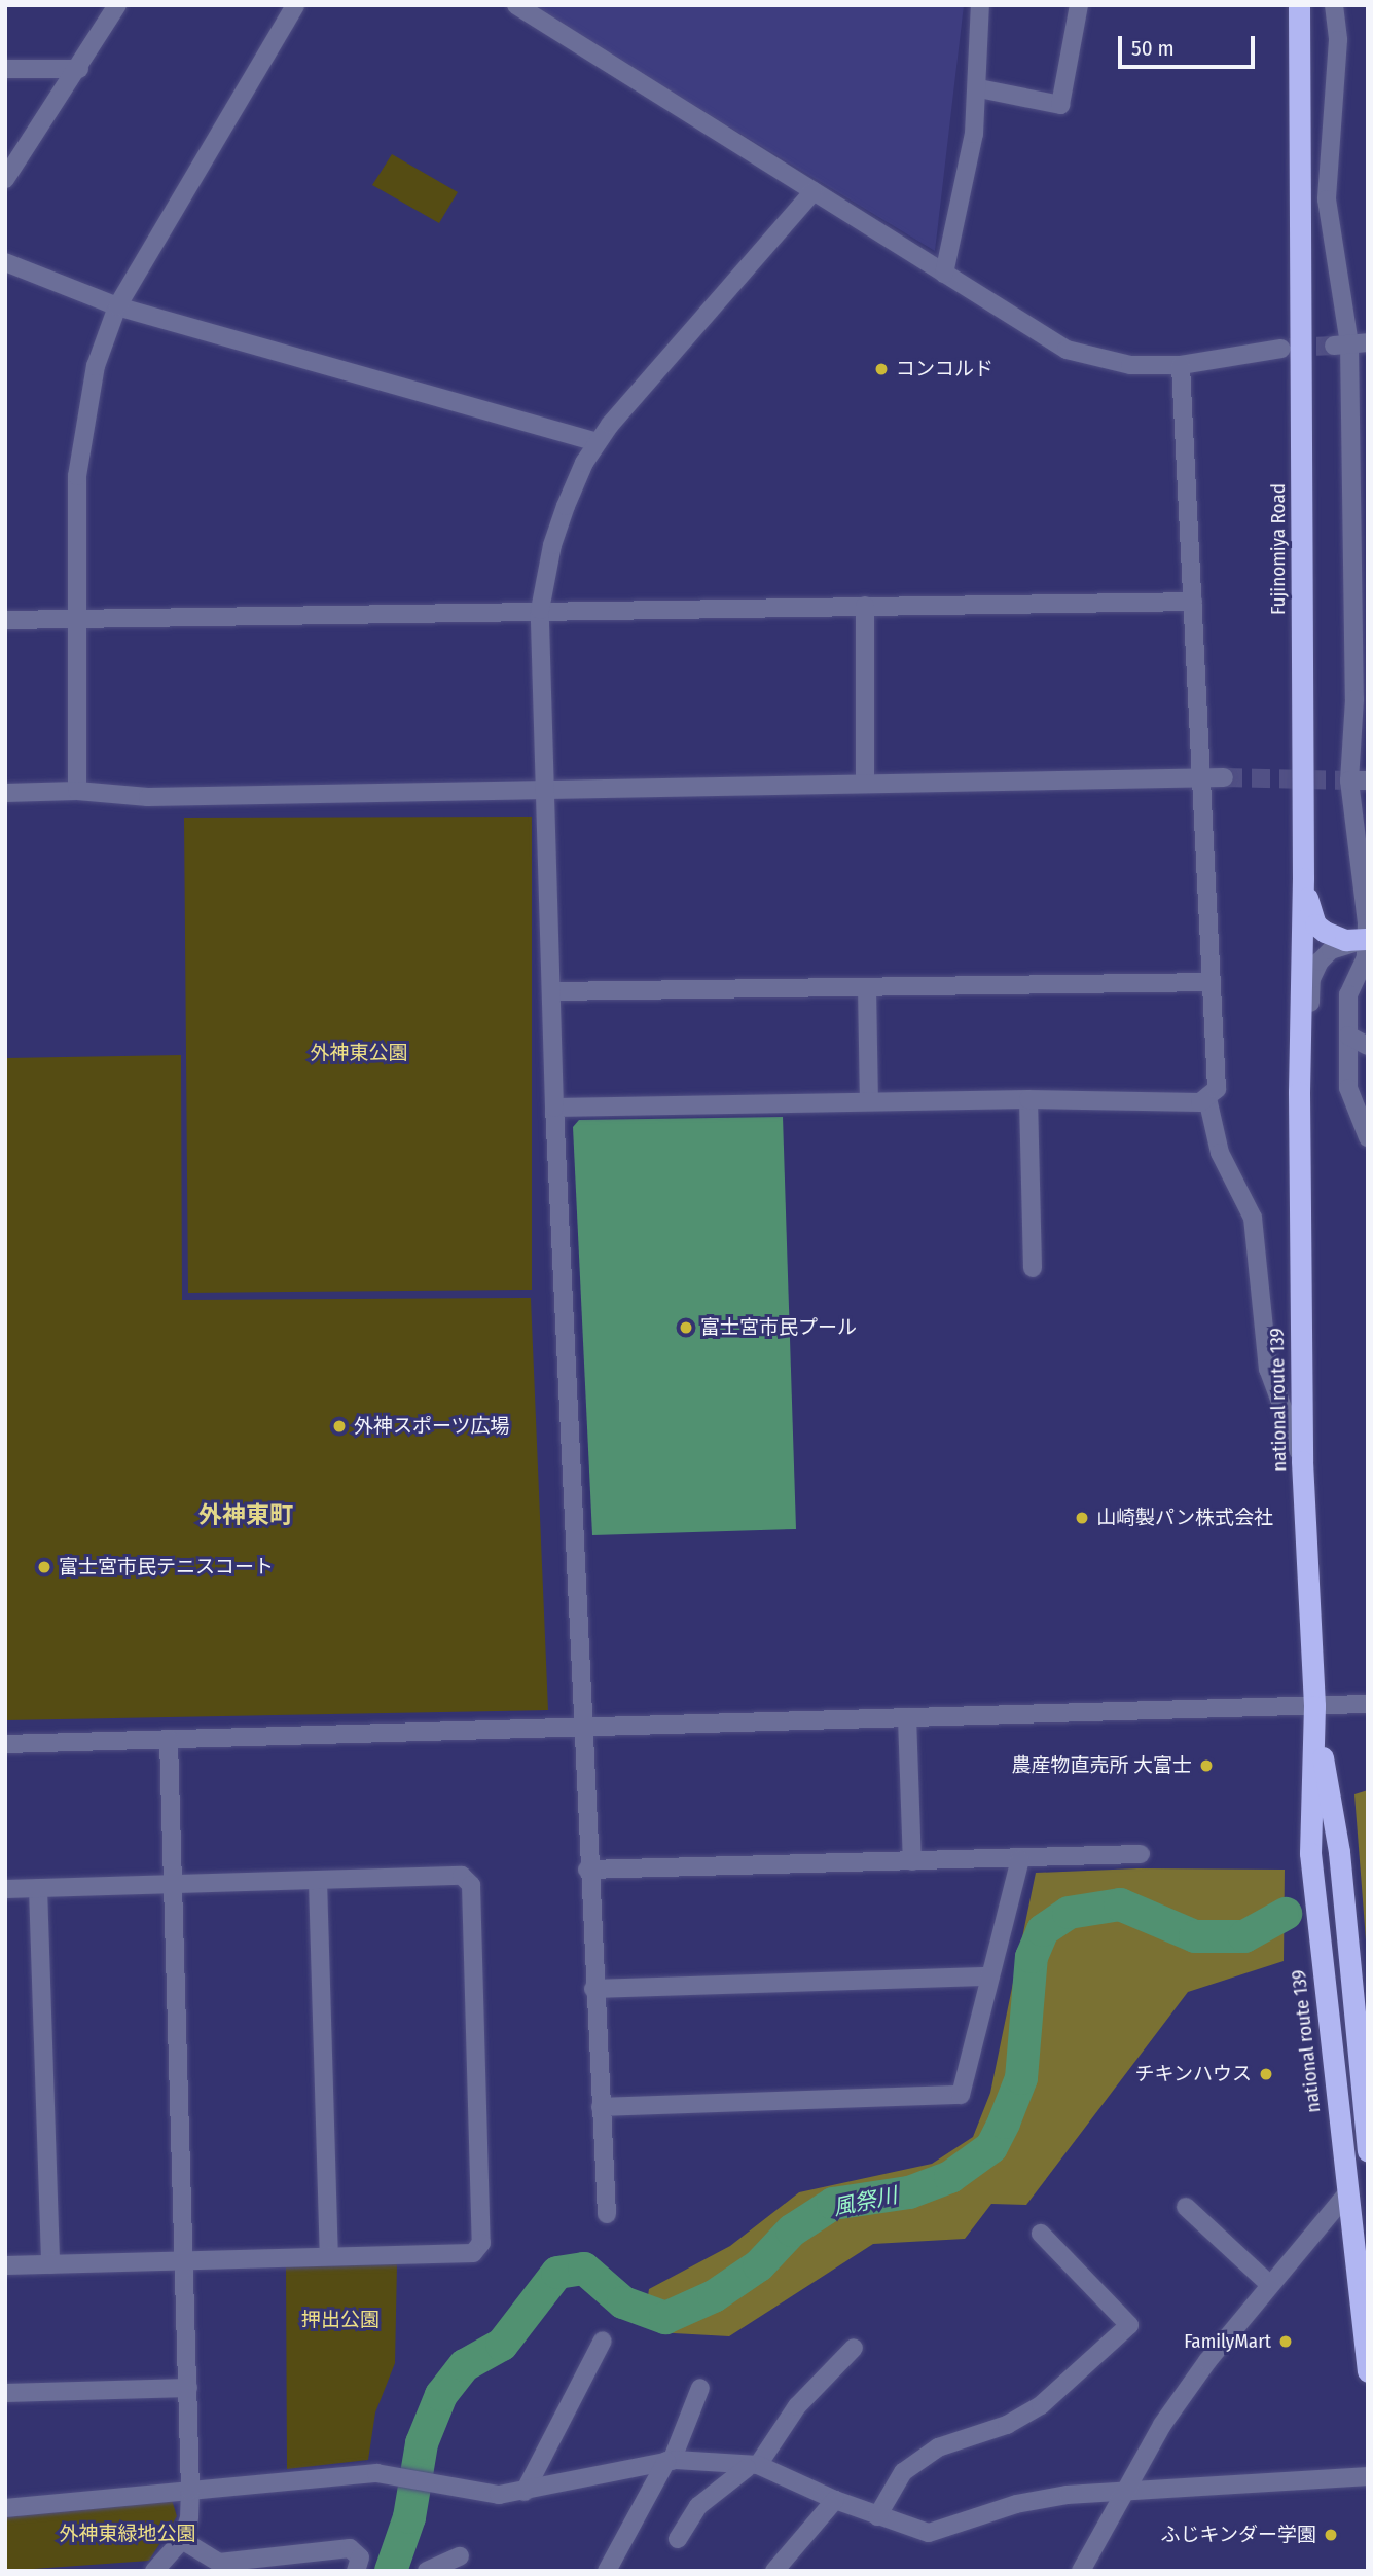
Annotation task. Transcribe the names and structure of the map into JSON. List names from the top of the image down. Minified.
{"streets":{"highway":["Fujinomiya Road","national route 139"]},"crossings":[["Fujinomiya Road","national route 139"]],"districts":["外神東町"],"water":["風祭川"],"parks":["外神東公園","押出公園","外神東緑地公園"],"places":["コンコルド","富士宮市民プール","外神スポーツ広場","山崎製パン株式会社","富士宮市民テニスコート","農産物直売所 大富士","チキンハウス","FamilyMart","ふじキンダー学園"],"scale_bar":"50 m"}
